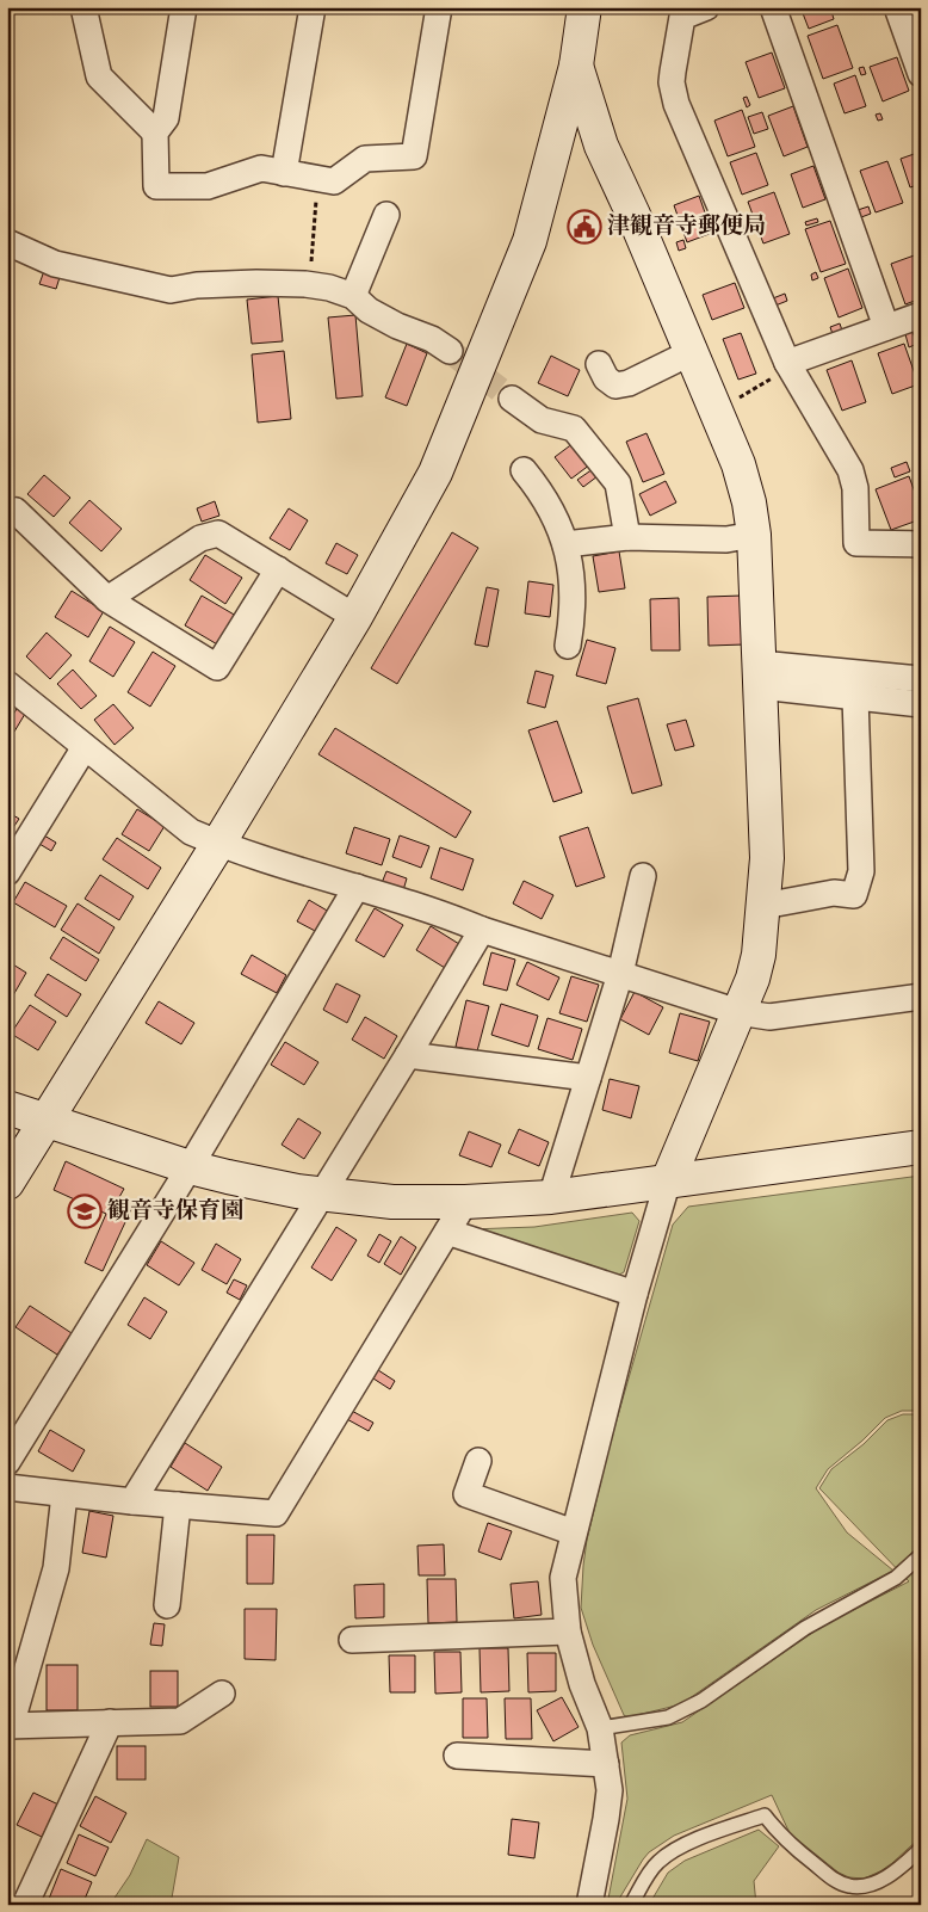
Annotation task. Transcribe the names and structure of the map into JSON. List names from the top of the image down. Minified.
{"places":{"public building":["津観音寺郵便局"],"school or university":["観音寺保育園"]}}
